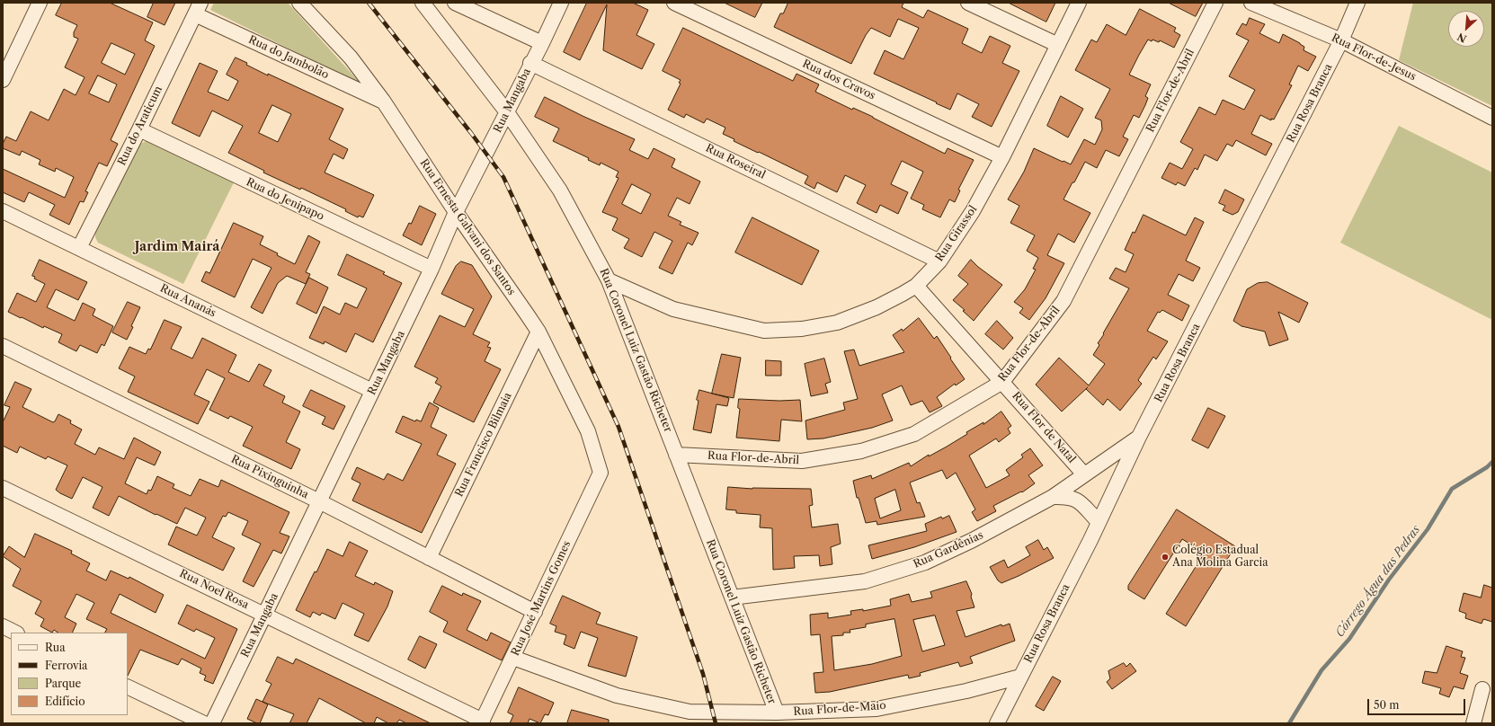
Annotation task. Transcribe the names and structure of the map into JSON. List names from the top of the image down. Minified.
{"streets":{"street":["Rua do Jambolão","Rua Flor-de-Jesus","Rua dos Cravos","Rua Flor-de-Abril","Rua Mangaba","Rua Rosa Branca","Rua do Araticum","Rua Roseiral","Rua do Jenipapo","Rua Ernesta Galvani dos Santos","Rua Girassol","Rua Ananás","Rua Coronel Luiz Gastão Richeter","Rua Flor de Natal","Rua Francisco Bilmaia","Rua Pixinguinha","Rua Gardênias","Rua Noel Rosa","Rua José Martins Gomes","Rua Flor-de-Maio"]},"crossings":[["Rua do Jambolão","Rua do Araticum"],["Rua do Jambolão","Rua Ernesta Galvani dos Santos"],["Rua Flor-de-Jesus","Rua Rosa Branca"],["Rua dos Cravos","Rua Girassol"],["Rua Flor-de-Abril","Rua Coronel Luiz Gastão Richeter"],["Rua Flor-de-Abril","Rua Flor de Natal"],["Rua Mangaba","Rua Roseiral"],["Rua Mangaba","Rua do Jenipapo"],["Rua Mangaba","Rua Ernesta Galvani dos Santos"],["Rua Mangaba","Rua Ananás"],["Rua Mangaba","Rua Coronel Luiz Gastão Richeter"],["Rua Mangaba","Rua Pixinguinha"],["Rua Mangaba","Rua Noel Rosa"],["Rua Rosa Branca","Rua Gardênias"],["Rua Rosa Branca","Rua Flor-de-Maio"],["Rua do Araticum","Rua do Jenipapo"],["Rua do Araticum","Rua Ananás"],["Rua Roseiral","Rua Girassol"],["Rua Ernesta Galvani dos Santos","Rua Francisco Bilmaia"],["Rua Ernesta Galvani dos Santos","Rua José Martins Gomes"],["Rua Girassol","Rua Coronel Luiz Gastão Richeter"],["Rua Girassol","Rua Flor de Natal"],["Rua Coronel Luiz Gastão Richeter","Rua Gardênias"],["Rua Coronel Luiz Gastão Richeter","Rua Flor-de-Maio"],["Rua Flor de Natal","Rua Gardênias"],["Rua Francisco Bilmaia","Rua Pixinguinha"],["Rua Pixinguinha","Rua José Martins Gomes"],["Rua Noel Rosa","Rua José Martins Gomes"],["Rua José Martins Gomes","Rua Flor-de-Maio"]],"districts":["Jardim Mairá"],"water":["Córrego Água das Pedras"],"places":["Colégio Estadual Ana Molina Garcia"],"legend":["Rua","Ferrovia","Parque","Edifício"],"scale_bar":"50 m","north":"bottom left"}
